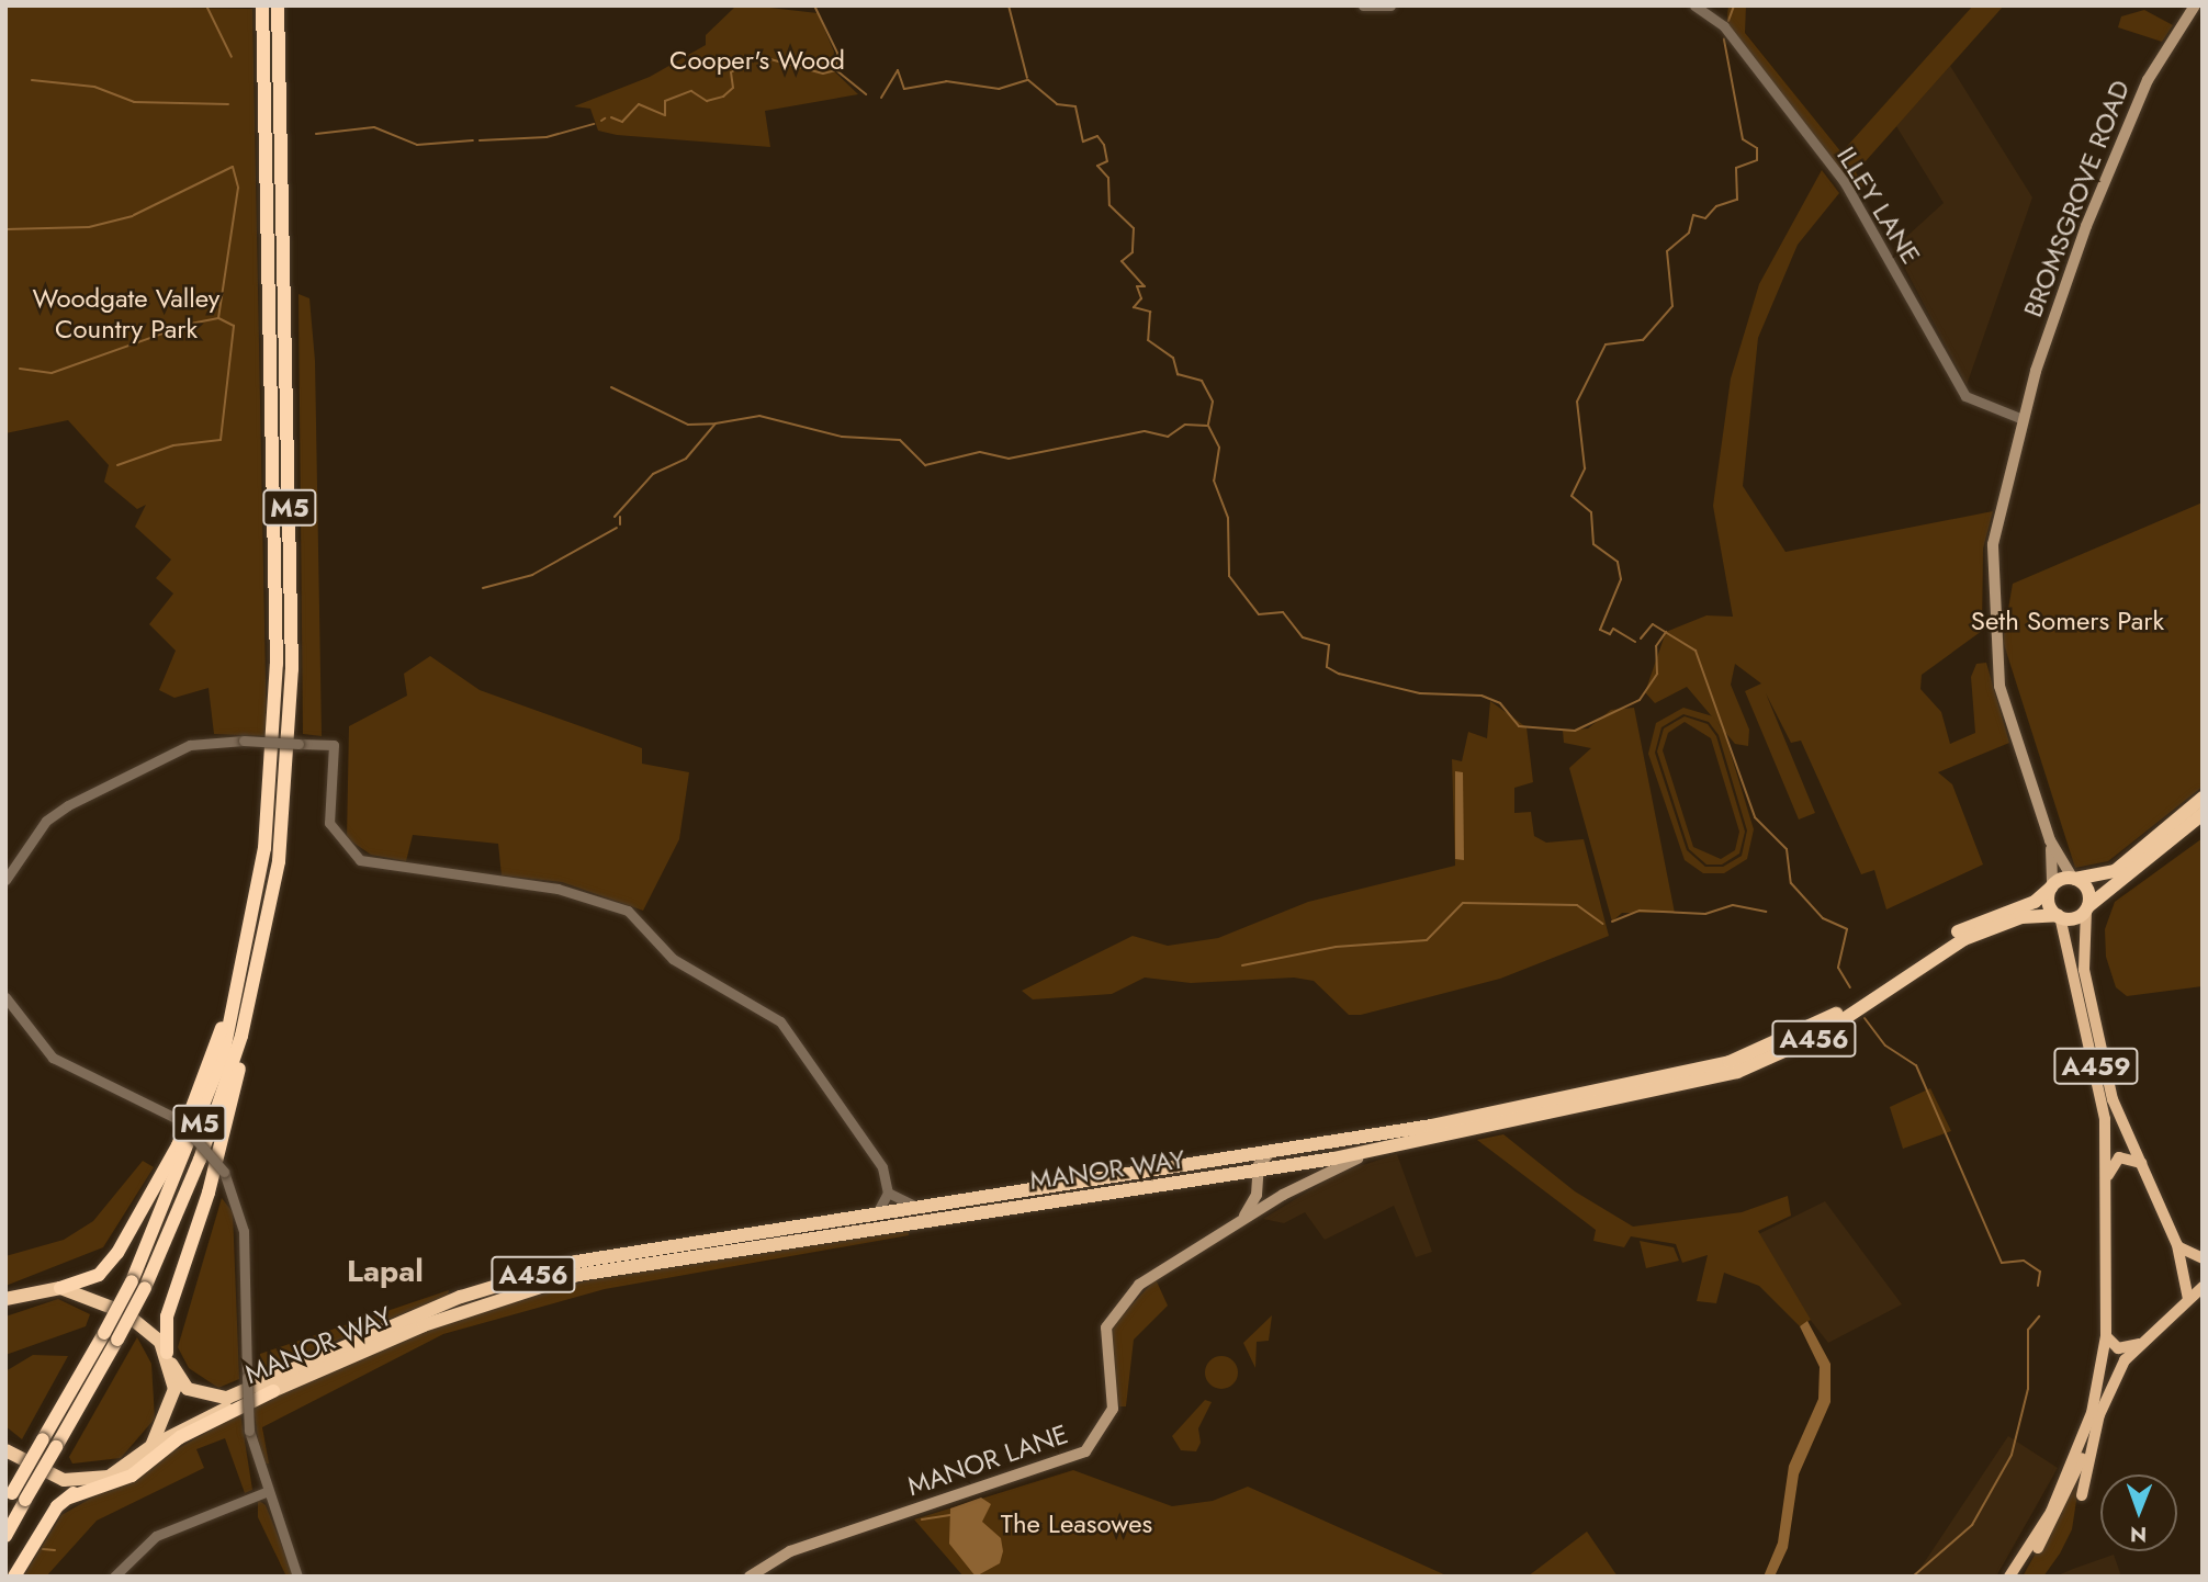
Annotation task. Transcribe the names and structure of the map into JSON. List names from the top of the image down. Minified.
{"streets":{"highway":["M5","A456","MANOR WAY"],"main road":["BROMSGROVE ROAD","A459","MANOR LANE"],"street":["ILLEY LANE"]},"crossings":[["BROMSGROVE ROAD","ILLEY LANE"],["A456","A459"],["A456","MANOR WAY"],["A459","MANOR WAY"],["MANOR WAY","MANOR LANE"]],"districts":["Lapal"],"parks":["Cooper's Wood","Woodgate Valley Country Park","Seth Somers Park","The Leasowes"],"north":"bottom"}
